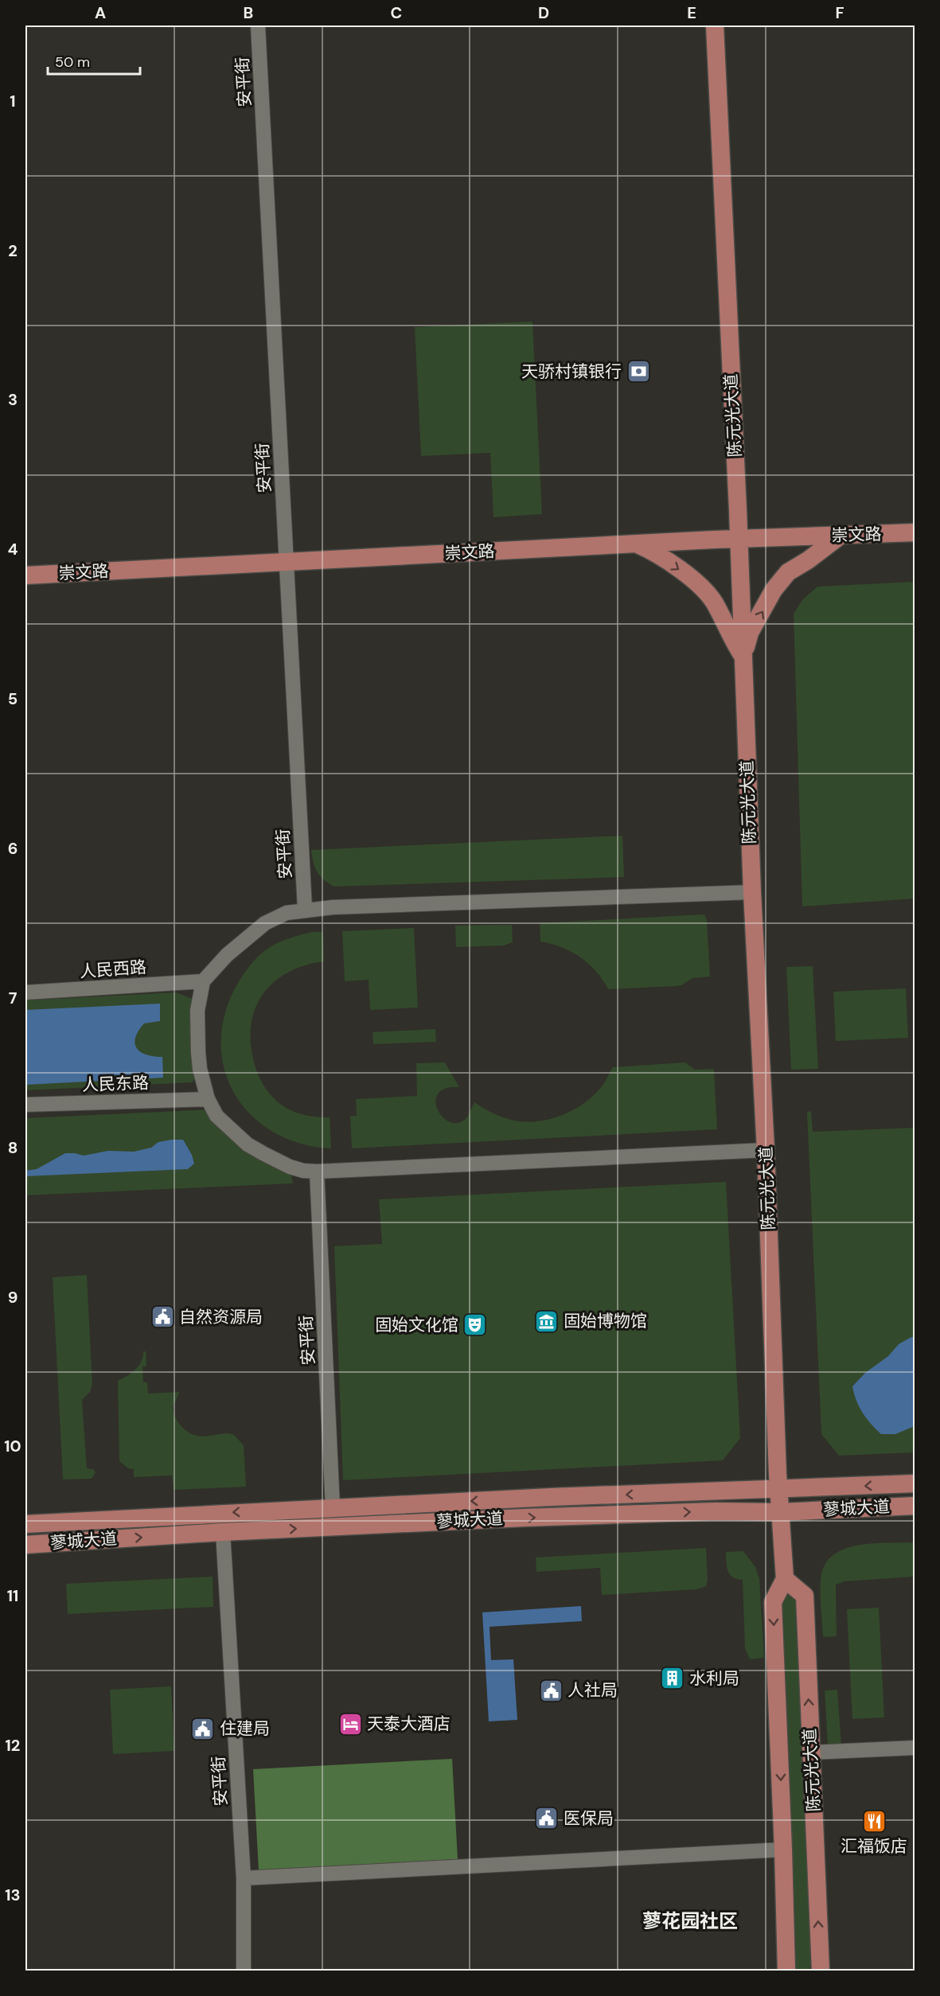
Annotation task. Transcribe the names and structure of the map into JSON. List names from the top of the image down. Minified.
{"streets":{"main road":["陈元光大道","崇文路","蓼城大道"],"street":["安平街","人民西路","人民东路"]},"crossings":[["安平街","崇文路"],["安平街","蓼城大道"],["陈元光大道","崇文路"],["陈元光大道","蓼城大道"]],"districts":["蓼花园社区"],"places":{"bank":["天骄村镇银行"],"public building":["自然资源局","人社局","住建局","医保局"],"museum":["固始博物馆"],"theatre":["固始文化馆"],"building":["水利局"],"hotel":["天泰大酒店"],"restaurant":["汇福饭店"]},"scale_bar":"50 m","grid":{"columns":["A","B","C","D","E","F"],"rows":["1","2","3","4","5","6","7","8","9","10","11","12","13"]}}
